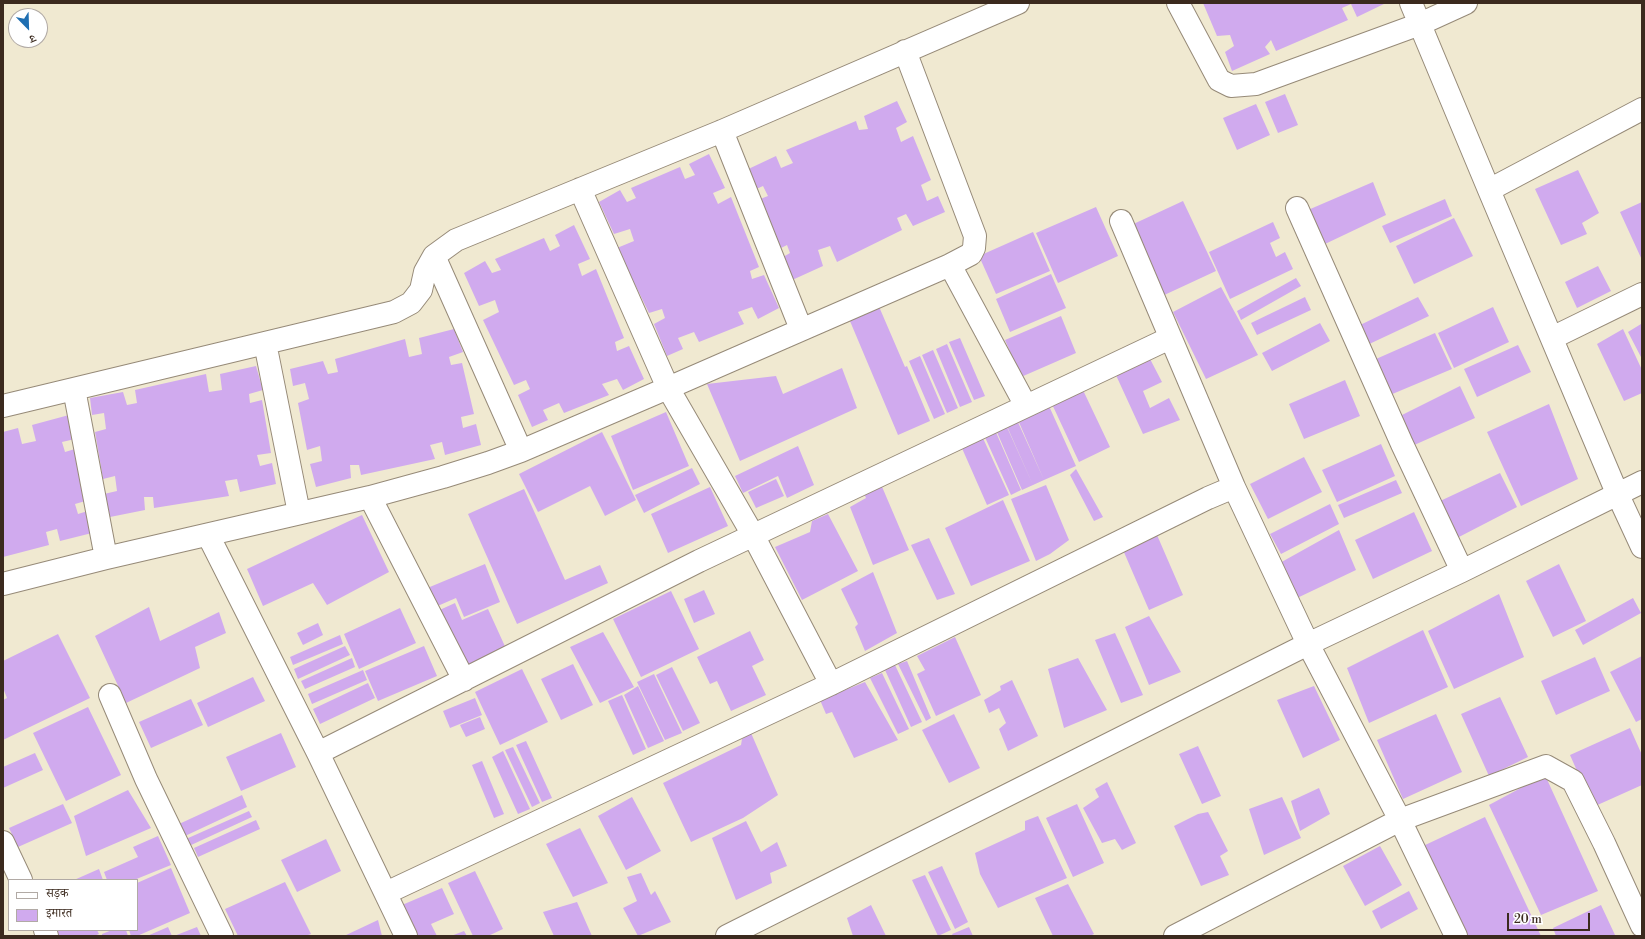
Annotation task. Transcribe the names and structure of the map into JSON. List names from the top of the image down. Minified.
{"legend":["सड़क","इमारत"],"scale_bar":"20 m","north":"bottom right"}
